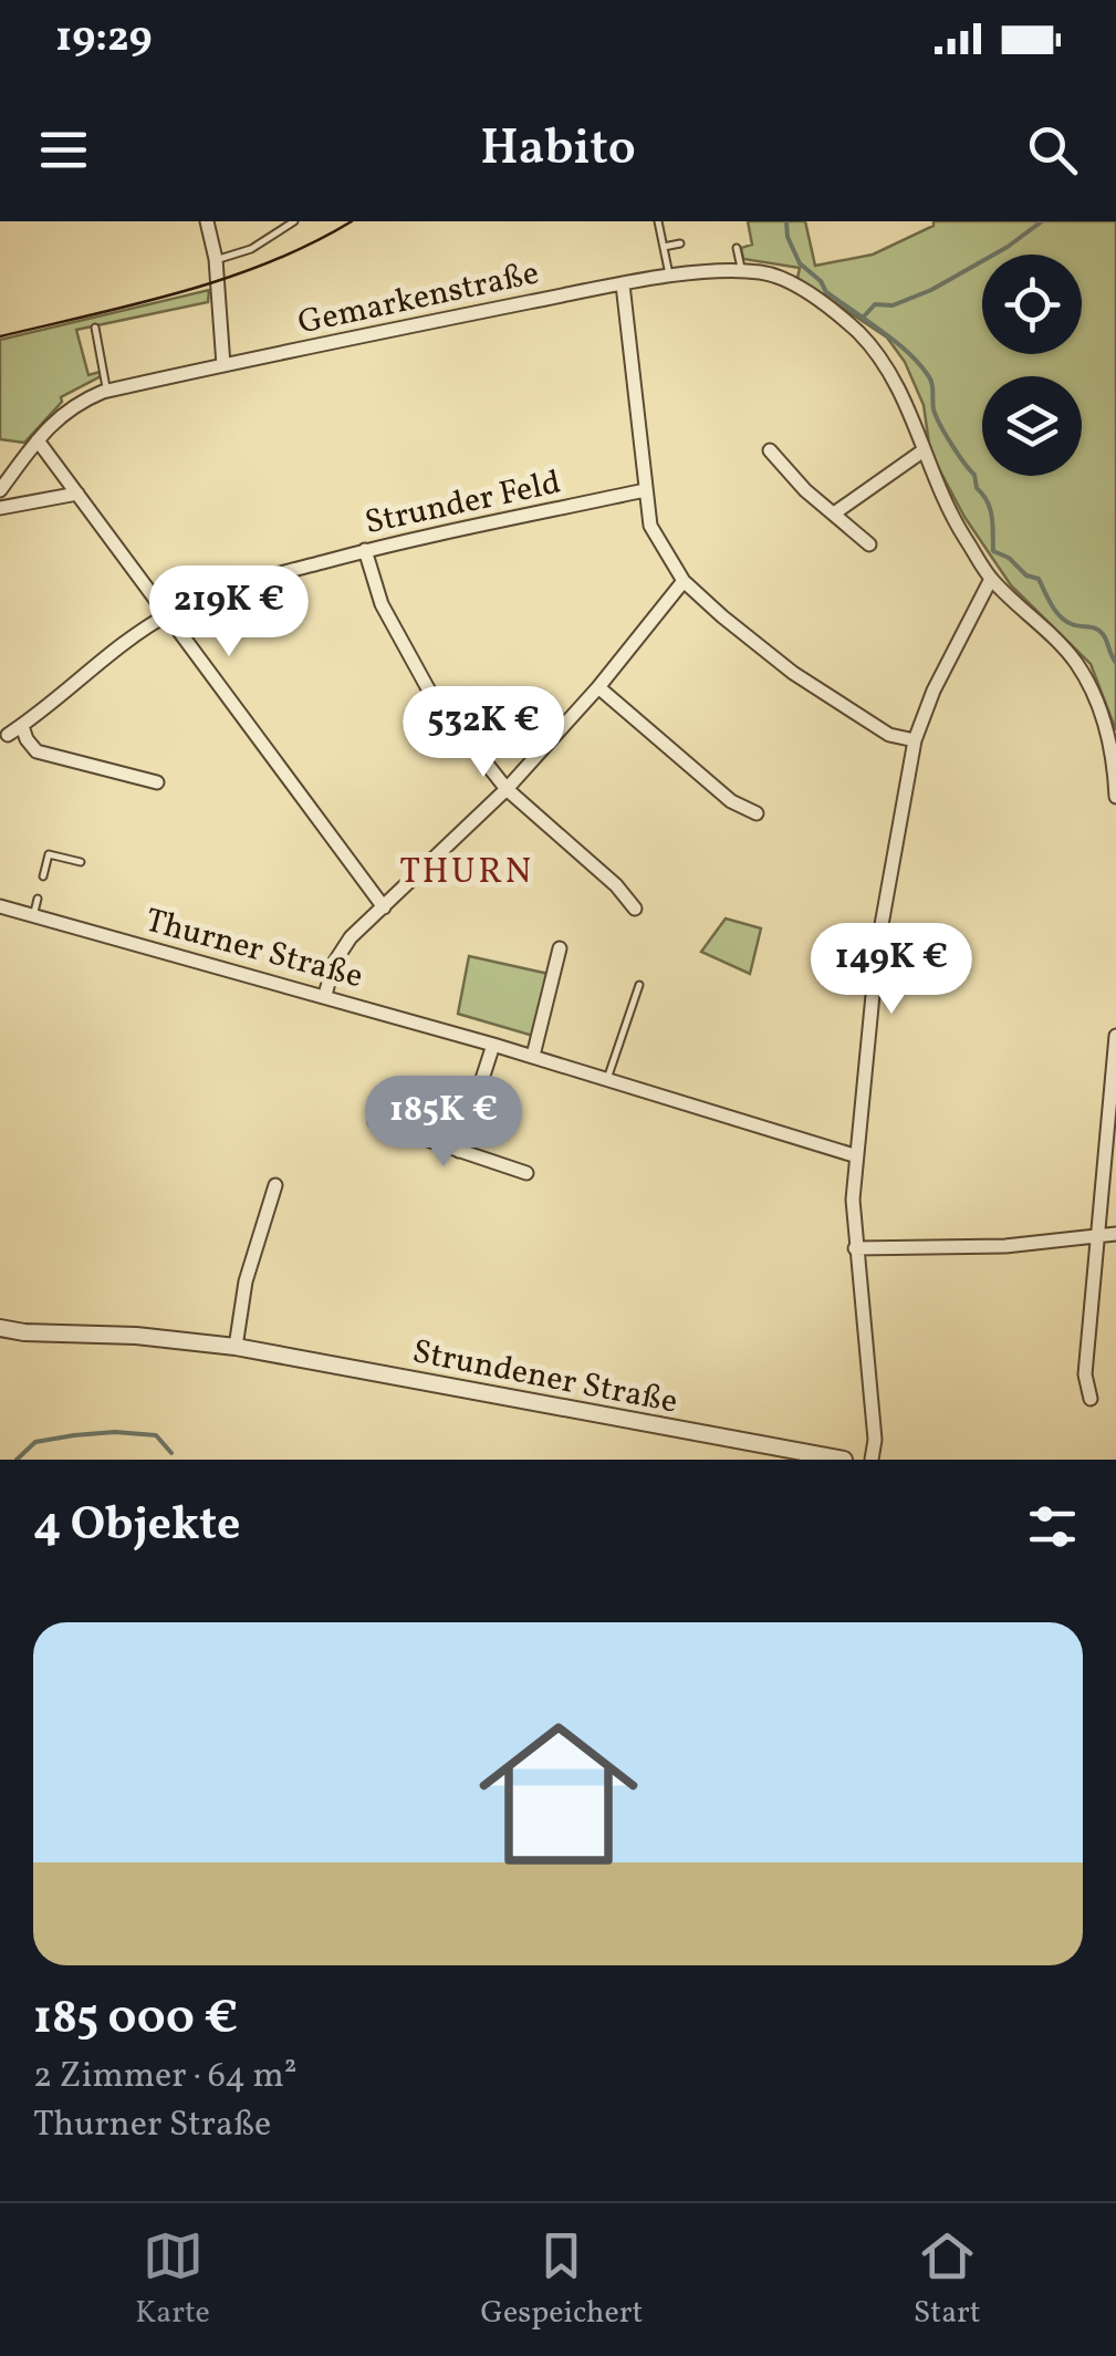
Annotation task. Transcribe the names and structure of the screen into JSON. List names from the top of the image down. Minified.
{"streets":{"street":["Gemarkenstraße","Strunder Feld","Thurner Straße","Strundener Straße"]},"districts":["THURN"],"page":{"status":"19:29","header":"Habito","price":["219K €","532K €","149K €","185K €"],"heading":"4 Objekte","list":[{"name":"185 000 €","note":"2 Zimmer · 64 m² · Thurner Straße"}],"tabs":["Karte","Gespeichert","Start"]}}
